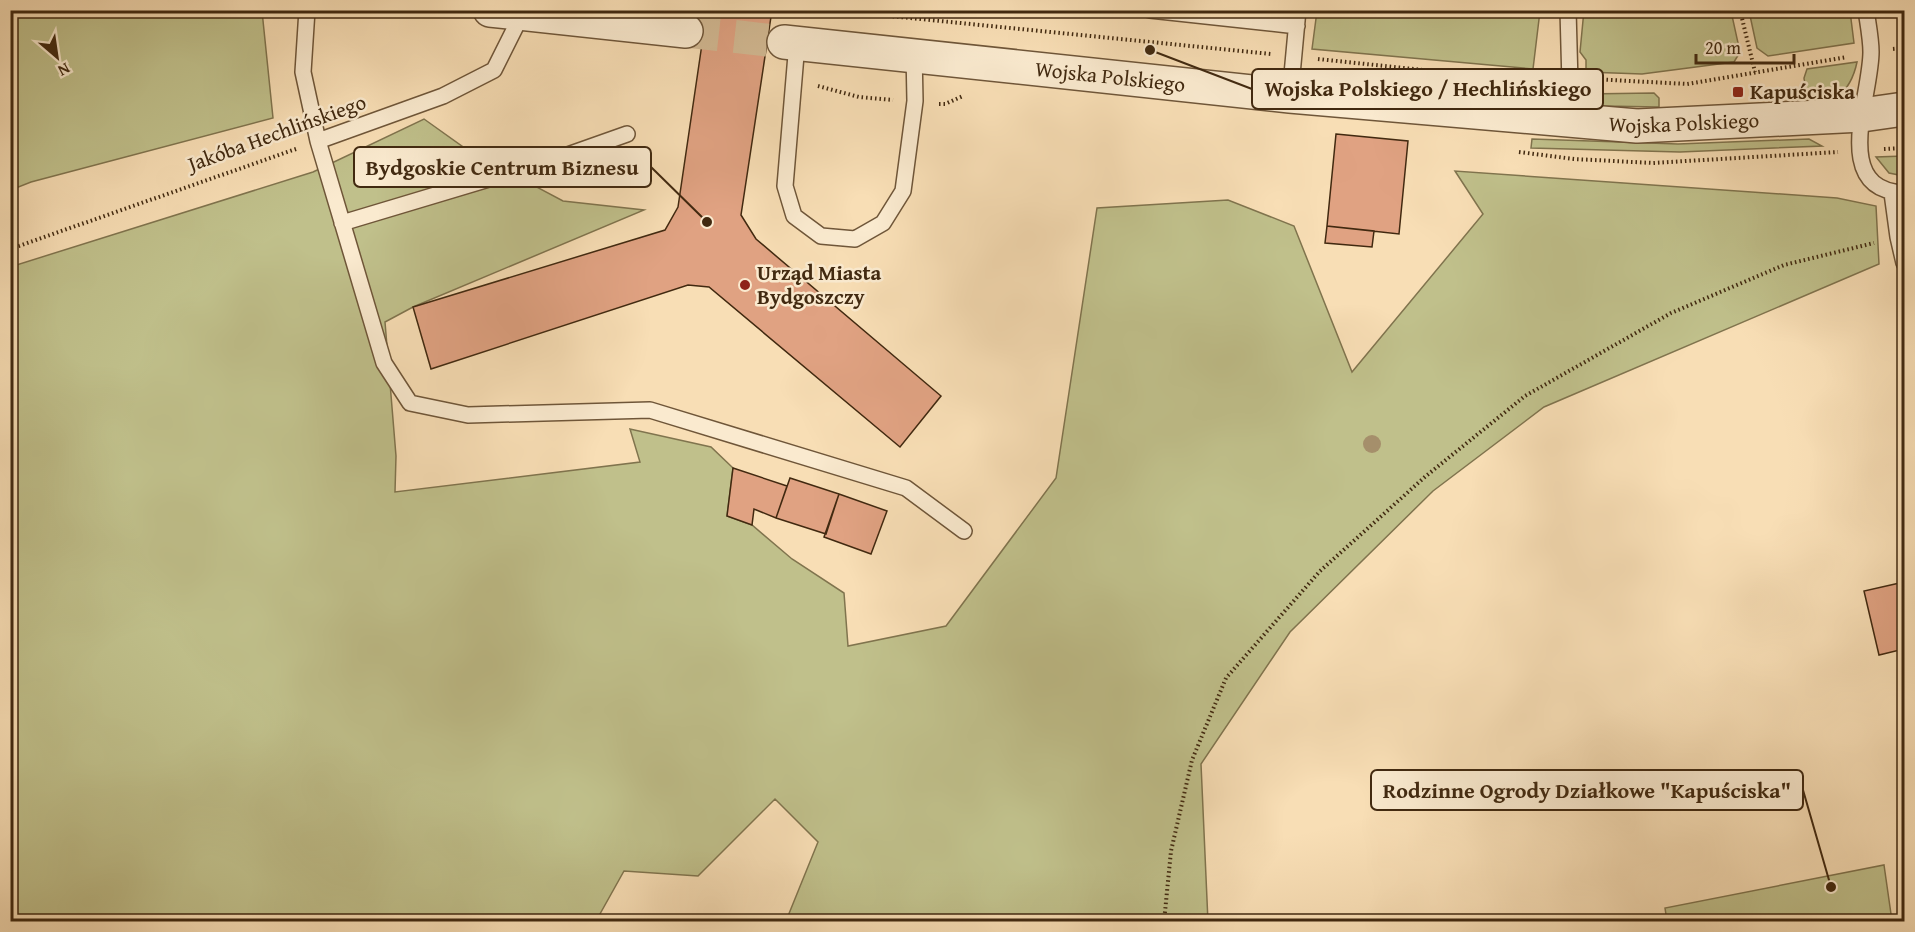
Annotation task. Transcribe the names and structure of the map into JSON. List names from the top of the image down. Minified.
{"streets":{"street":["Wojska Polskiego"],"lane":["Jakóba Hechlińskiego"]},"places":{"other":["Wojska Polskiego / Hechlińskiego","Bydgoskie Centrum Biznesu","Urząd Miasta Bydgoszczy","Rodzinne Ogrody Działkowe \"Kapuściska\""],"transit":["Kapuściska"]},"scale_bar":"20 m","north":"bottom right"}
